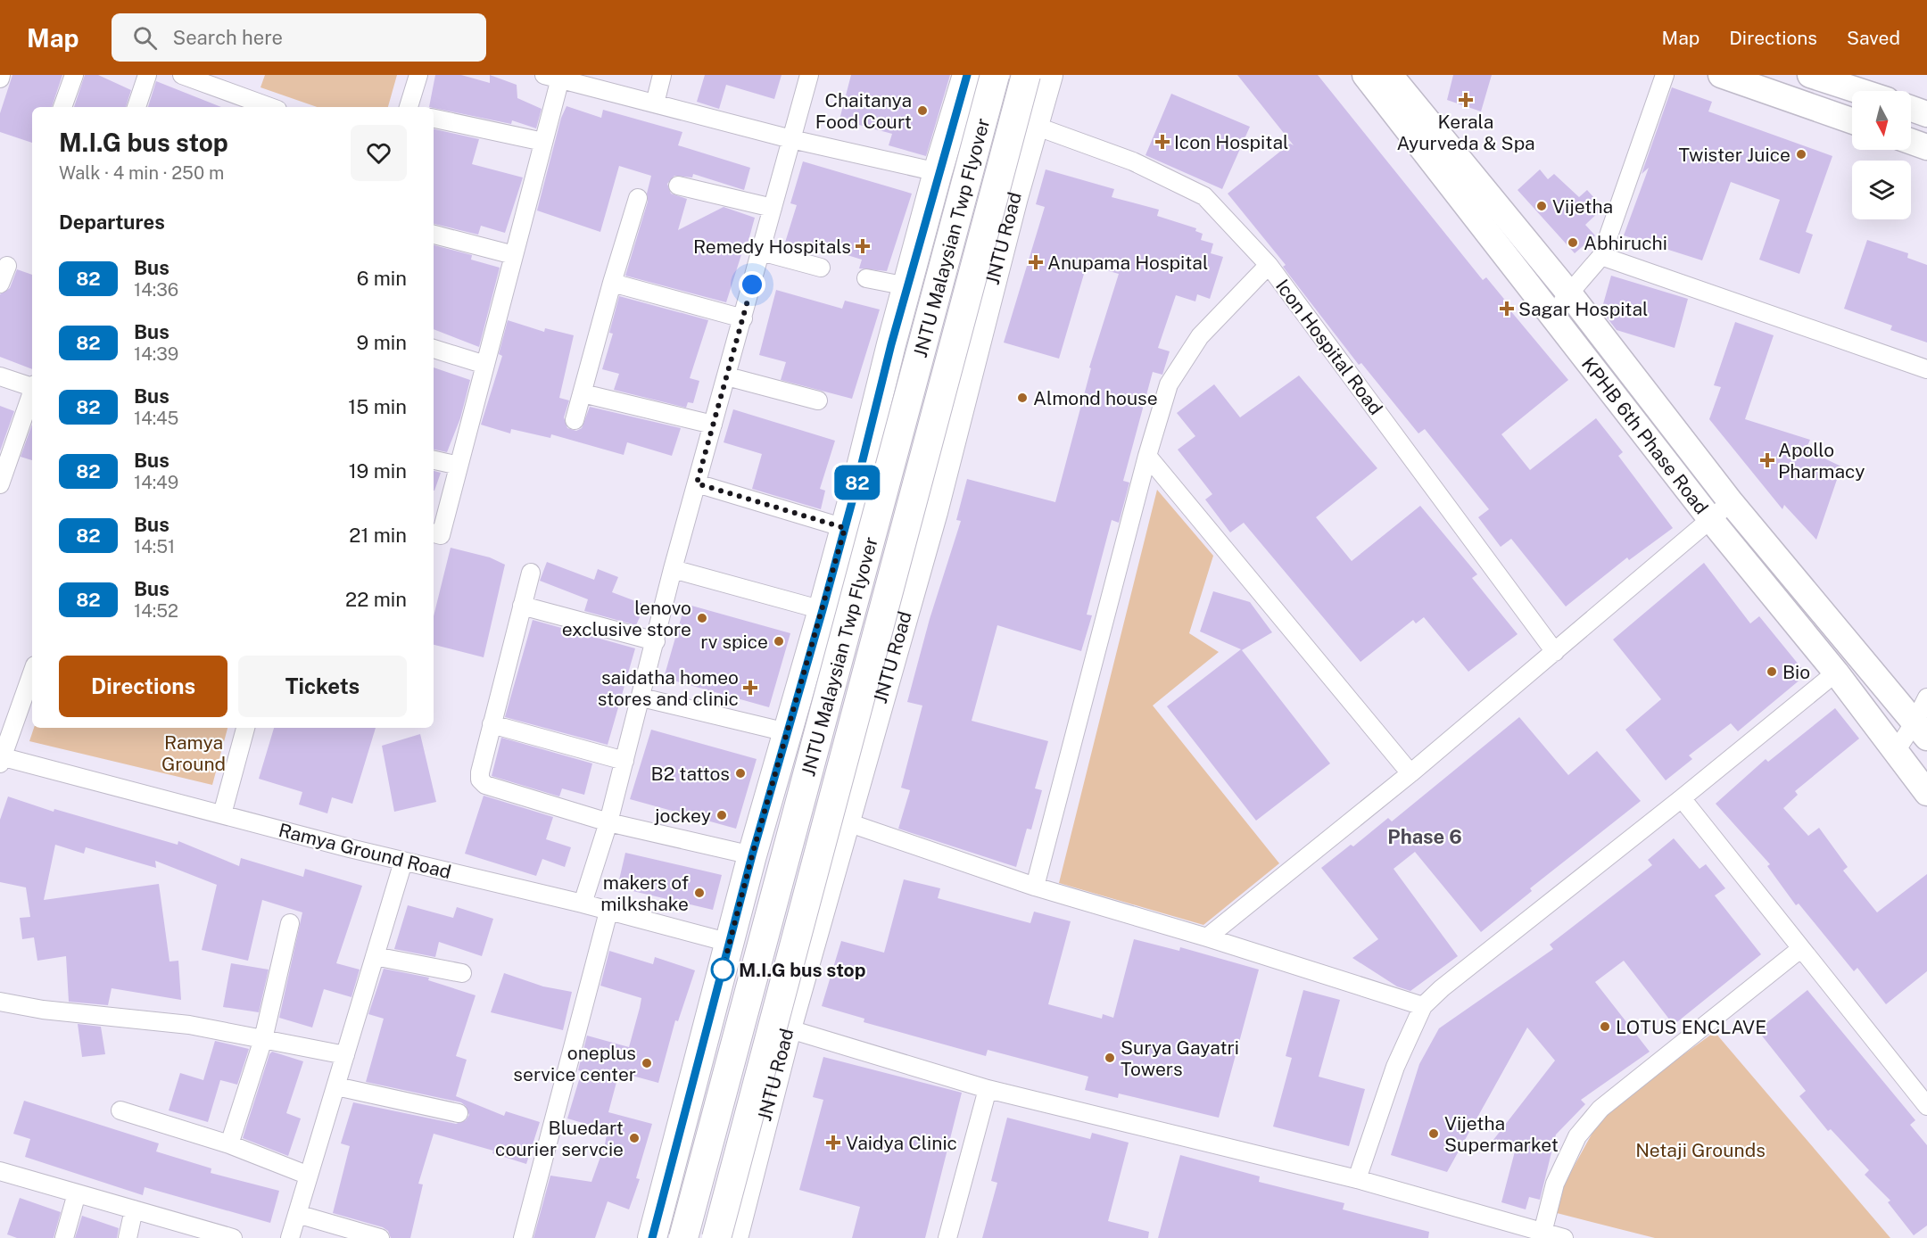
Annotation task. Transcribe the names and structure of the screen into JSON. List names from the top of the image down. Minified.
{"streets":{"main road":["JNTU Malaysian Twp Flyover","JNTU Road"],"street":["Icon Hospital Road","KPHB 6th Phase Road","Ramya Ground Road"]},"crossings":[["JNTU Road","Icon Hospital Road"]],"districts":["Phase 6"],"parks":["Ramya Ground","Netaji Grounds"],"places":{"health":["Kerala Ayurveda & Spa","Icon Hospital","Remedy Hospitals","Anupama Hospital","Sagar Hospital","Apollo Pharmacy","saidatha homeo stores and clinic","Vaidya Clinic"],"other":["Chaitanya Food Court","Twister Juice","Vijetha","Abhiruchi","Almond house","lenovo exclusive store","rv spice","Bio","B2 tattos","jockey","makers of milkshake","M.I.G bus stop","LOTUS ENCLAVE","Surya Gayatri Towers","oneplus service center","Vijetha Supermarket","Bluedart courier servcie"]},"lines":["bus line 82"],"north":"bottom","page":{"header":"Map","search":"Search here","nav":["Map","Directions","Saved"],"on_map":"82","heading":[["M.I.G bus stop","Walk · 4 min · 250 m"],"Departures"],"list":[{"mark":"82","name":"Bus","note":"14:36","value":"6 min"},{"mark":"82","name":"Bus","note":"14:39","value":"9 min"},{"mark":"82","name":"Bus","note":"14:45","value":"15 min"},{"mark":"82","name":"Bus","note":"14:49","value":"19 min"},{"mark":"82","name":"Bus","note":"14:51","value":"21 min"},{"mark":"82","name":"Bus","note":"14:52","value":"22 min"}],"buttons":["Directions","Tickets"]}}
